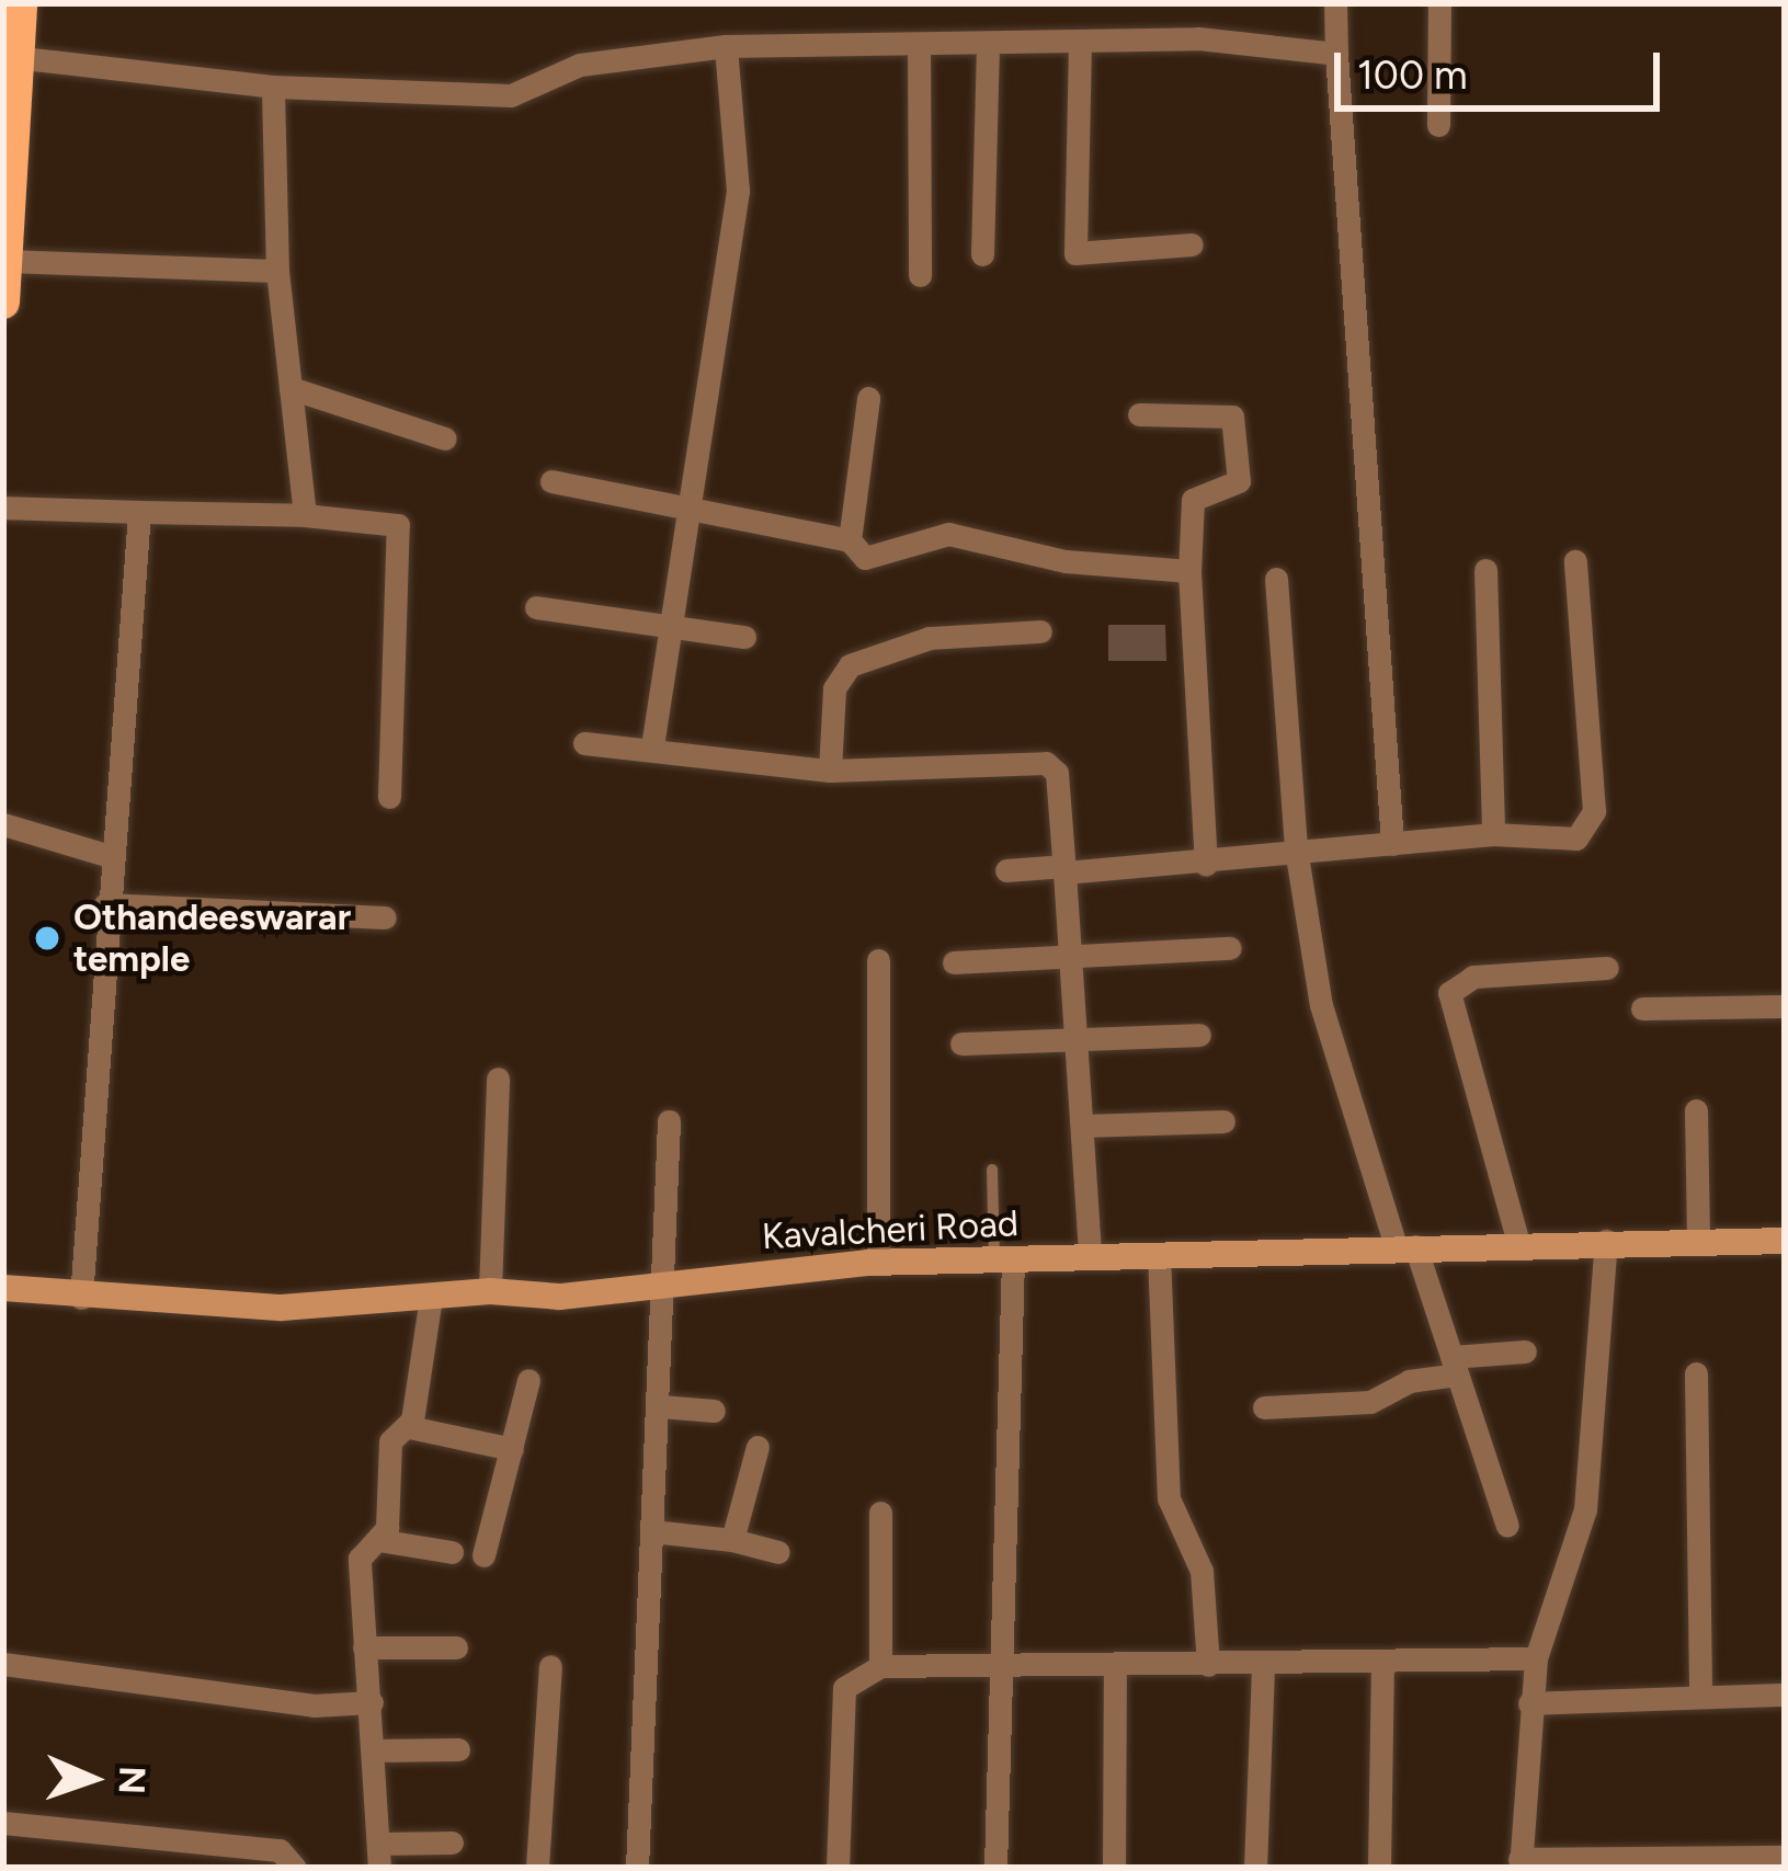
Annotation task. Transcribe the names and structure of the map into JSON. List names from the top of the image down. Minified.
{"streets":{"street":["Kavalcheri Road"]},"places":["Othandeeswarar temple"],"scale_bar":"100 m","north":"right"}
